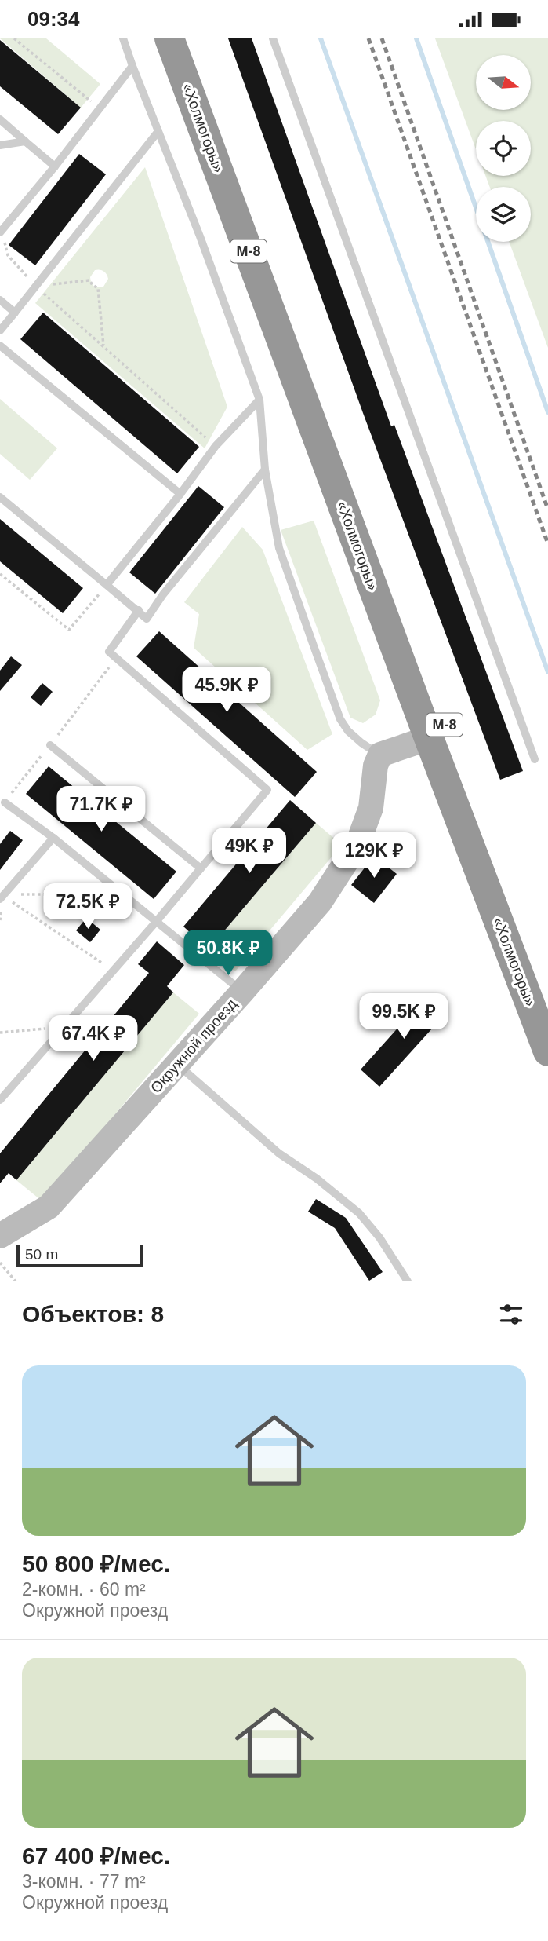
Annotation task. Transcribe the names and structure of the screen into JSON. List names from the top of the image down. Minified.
{"streets":{"highway":["«Холмогоры»","М-8"],"street":["Окружной проезд"]},"scale_bar":"50 m","north":"right","page":{"status":"09:34","price":["45.9K ₽","71.7K ₽","49K ₽","129K ₽","72.5K ₽","50.8K ₽","99.5K ₽","67.4K ₽"],"scale":"50 m","heading":"Объектов: 8","list":[{"name":"50 800 ₽/мес.","note":"2-комн. · 60 m² · Окружной проезд"},{"name":"67 400 ₽/мес.","note":"3-комн. · 77 m² · Окружной проезд"}]}}
